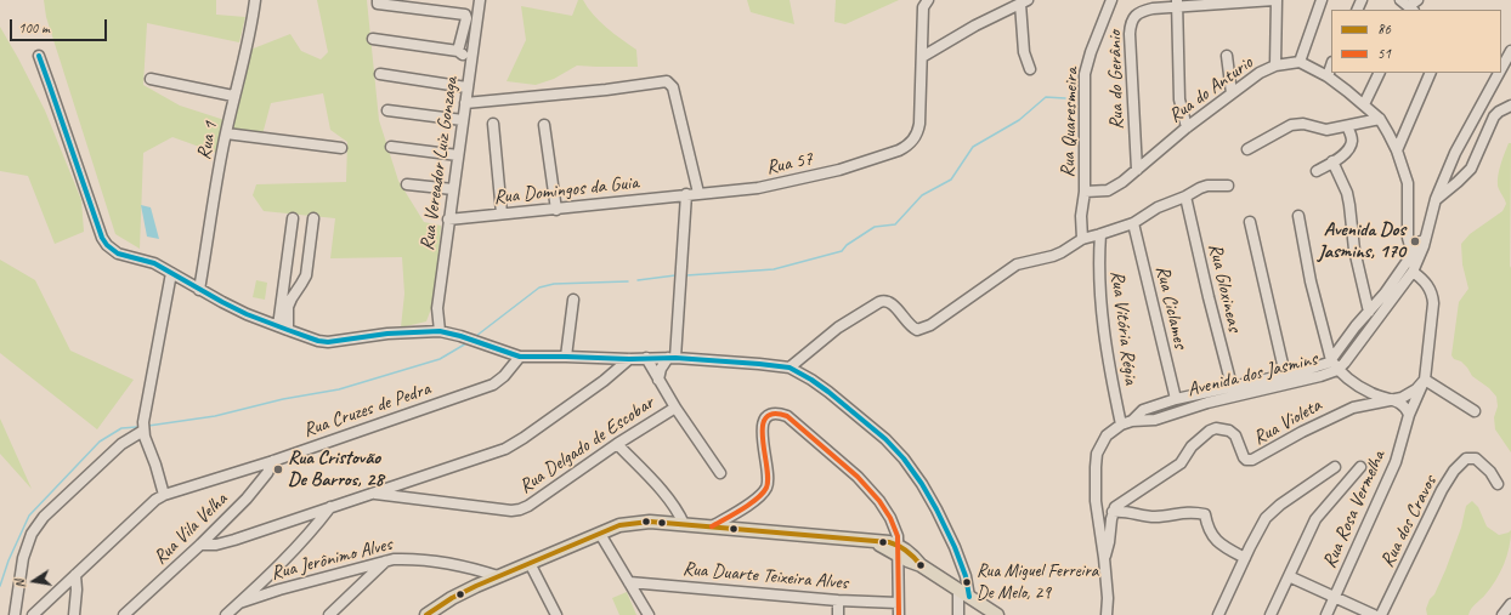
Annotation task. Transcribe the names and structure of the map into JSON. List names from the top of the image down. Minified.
{"streets":{"street":["Rua do Gerânio","Rua do Anturio","Rua Quaresmeira","Rua 1","Rua Vereador Luiz Gonzaga","Rua 57","Rua Domingos da Guia","Rua Gloxineas","Rua Ciclames","Rua Vitória Régia","Avenida dos Jasmins","Rua Cruzes de Pedra","Rua Violeta","Rua Delgado de Escobar","Rua Rosa Vermelha","Rua dos Cravos","Rua Vila Velha","Rua Jerônimo Alves","Rua Duarte Teixeira Alves"]},"crossings":[["Rua do Gerânio","Rua do Anturio"],["Rua do Anturio","Rua Quaresmeira"],["Rua Vereador Luiz Gonzaga","Rua Domingos da Guia"],["Rua 57","Rua Domingos da Guia"],["Rua Gloxineas","Avenida dos Jasmins"],["Rua Ciclames","Avenida dos Jasmins"],["Rua Vitória Régia","Avenida dos Jasmins"],["Rua Cruzes de Pedra","Rua Vila Velha"],["Rua Violeta","Rua Rosa Vermelha"]],"places":["Avenida Dos Jasmins, 170","Rua Cristovão De Barros, 28","Rua Miguel Ferreira De Melo, 29"],"lines":["transit line 51","transit line 86"],"legend":["86","51"],"scale_bar":"100 m","north":"left"}
